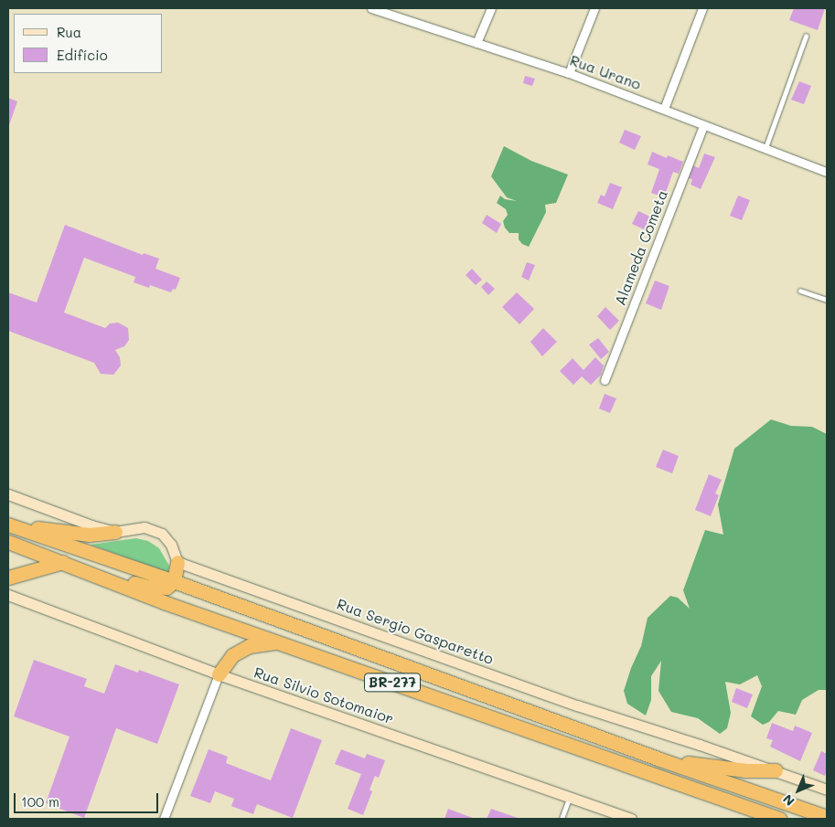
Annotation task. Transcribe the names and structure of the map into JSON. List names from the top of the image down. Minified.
{"streets":{"highway":["BR-277"],"street":["Rua Urano","Alameda Cometa","Rua Sergio Gasparetto","Rua Silvio Sotomaior"]},"crossings":[["Rua Urano","Alameda Cometa"]],"legend":["Rua","Edifício"],"scale_bar":"100 m","north":"bottom left"}
